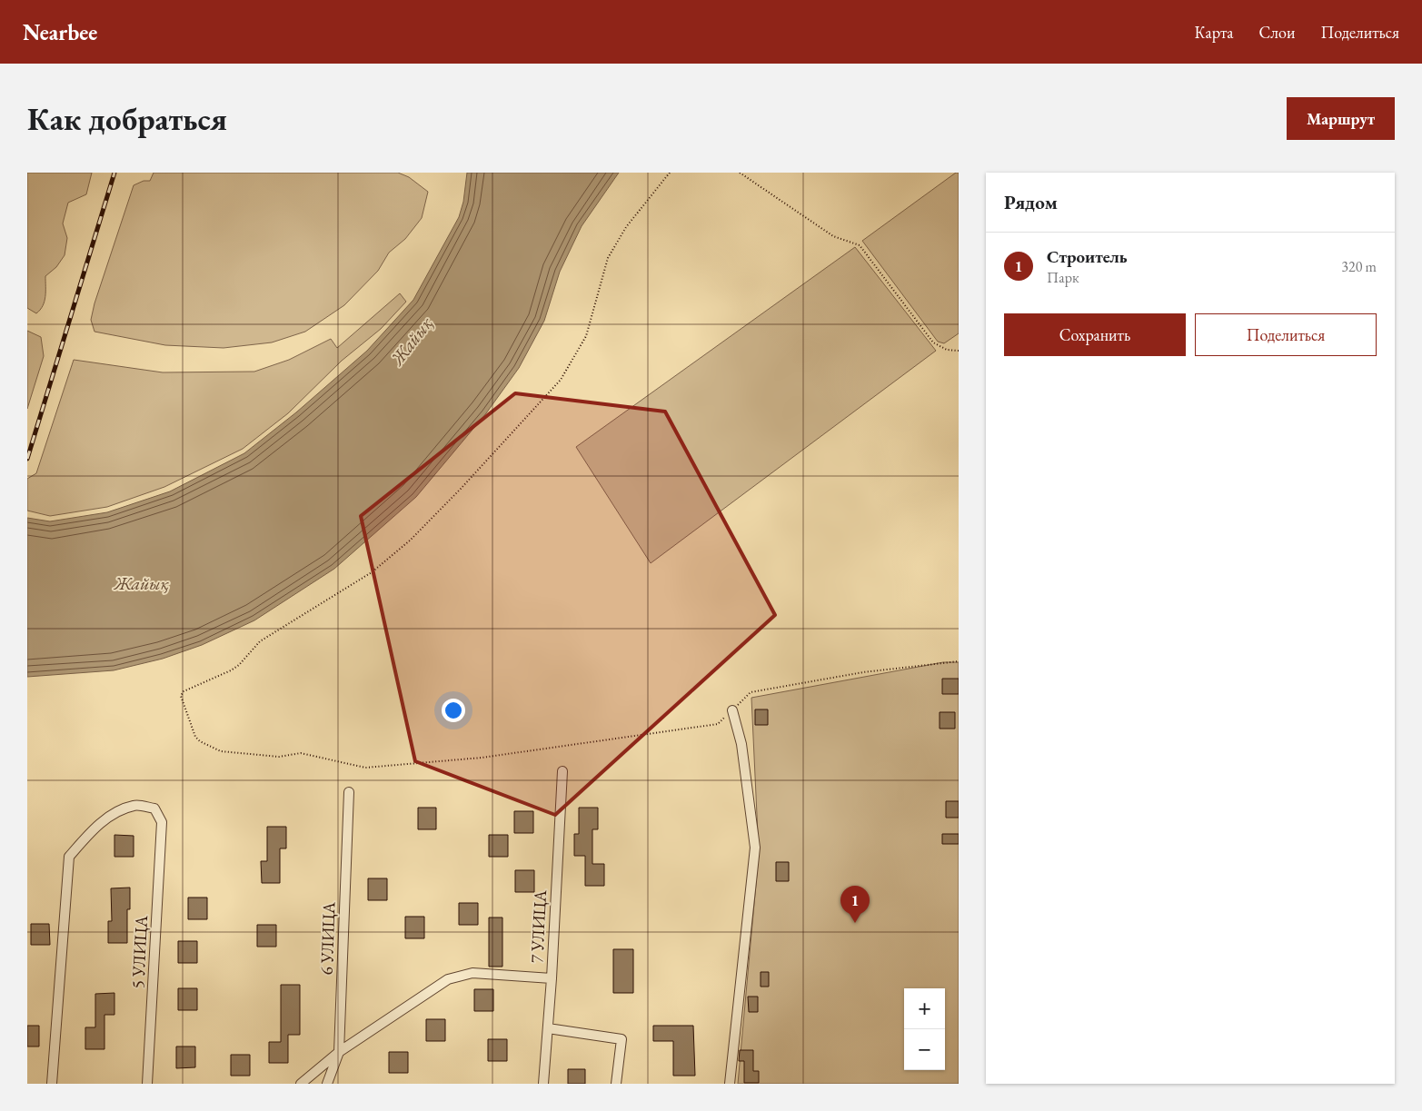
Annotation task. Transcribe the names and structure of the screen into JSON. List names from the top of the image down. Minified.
{"streets":{"street":["7 УЛИЦА","6 УЛИЦА","5 УЛИЦА"]},"water":["Жайық"],"page":{"header":"Nearbee","nav":["Карта","Слои","Поделиться"],"buttons":["Маршрут",["Сохранить","Поделиться"]],"title":"Как добраться","heading":"Рядом","list":[{"mark":"1","name":"Строитель","note":"Парк","value":"320 m"}],"pins":"1","map_buttons":["+","−"]}}
